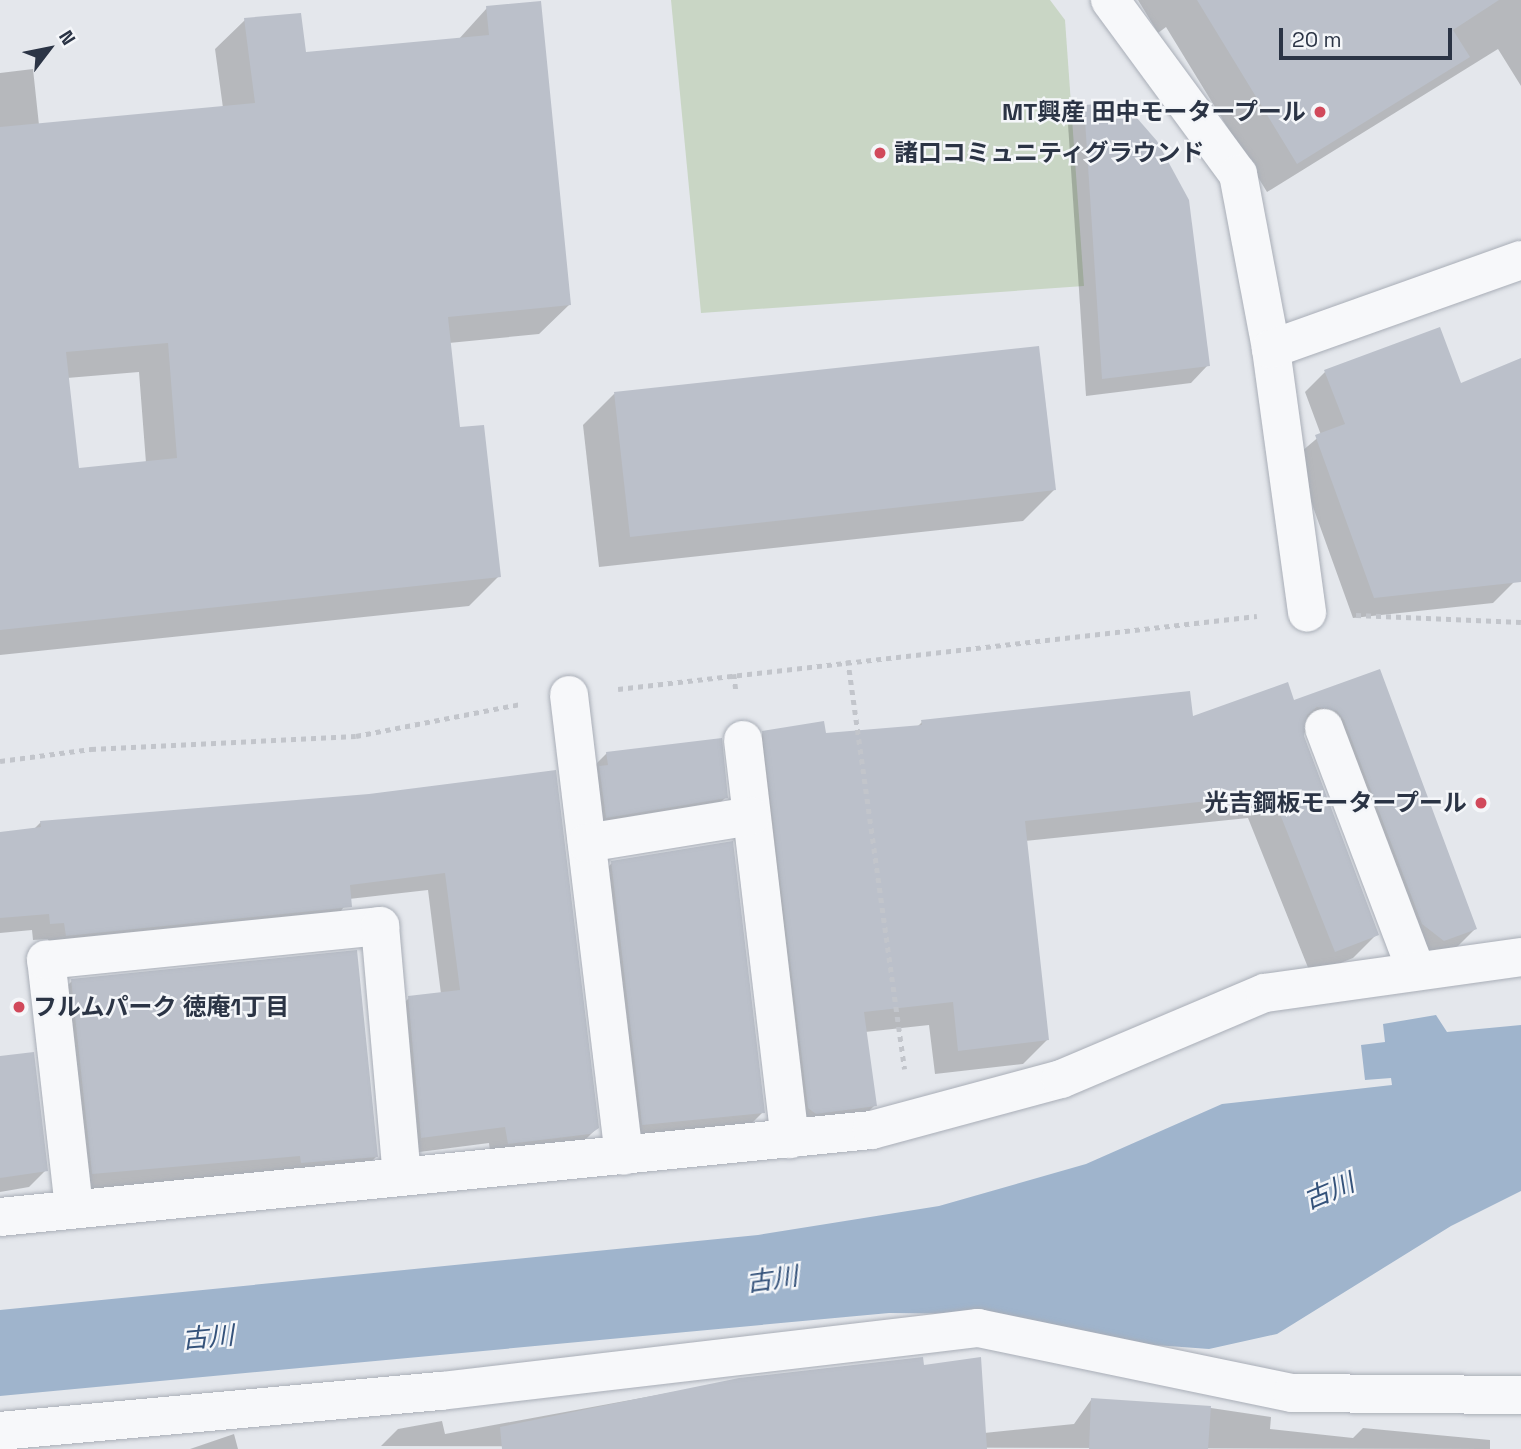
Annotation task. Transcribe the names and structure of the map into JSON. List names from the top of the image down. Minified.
{"water":["古川"],"places":["MT興産 田中モータープール","諸口コミュニティグラウンド","光吉鋼板モータープール","フルムパーク 徳庵1丁目"],"scale_bar":"20 m","north":"top right"}
